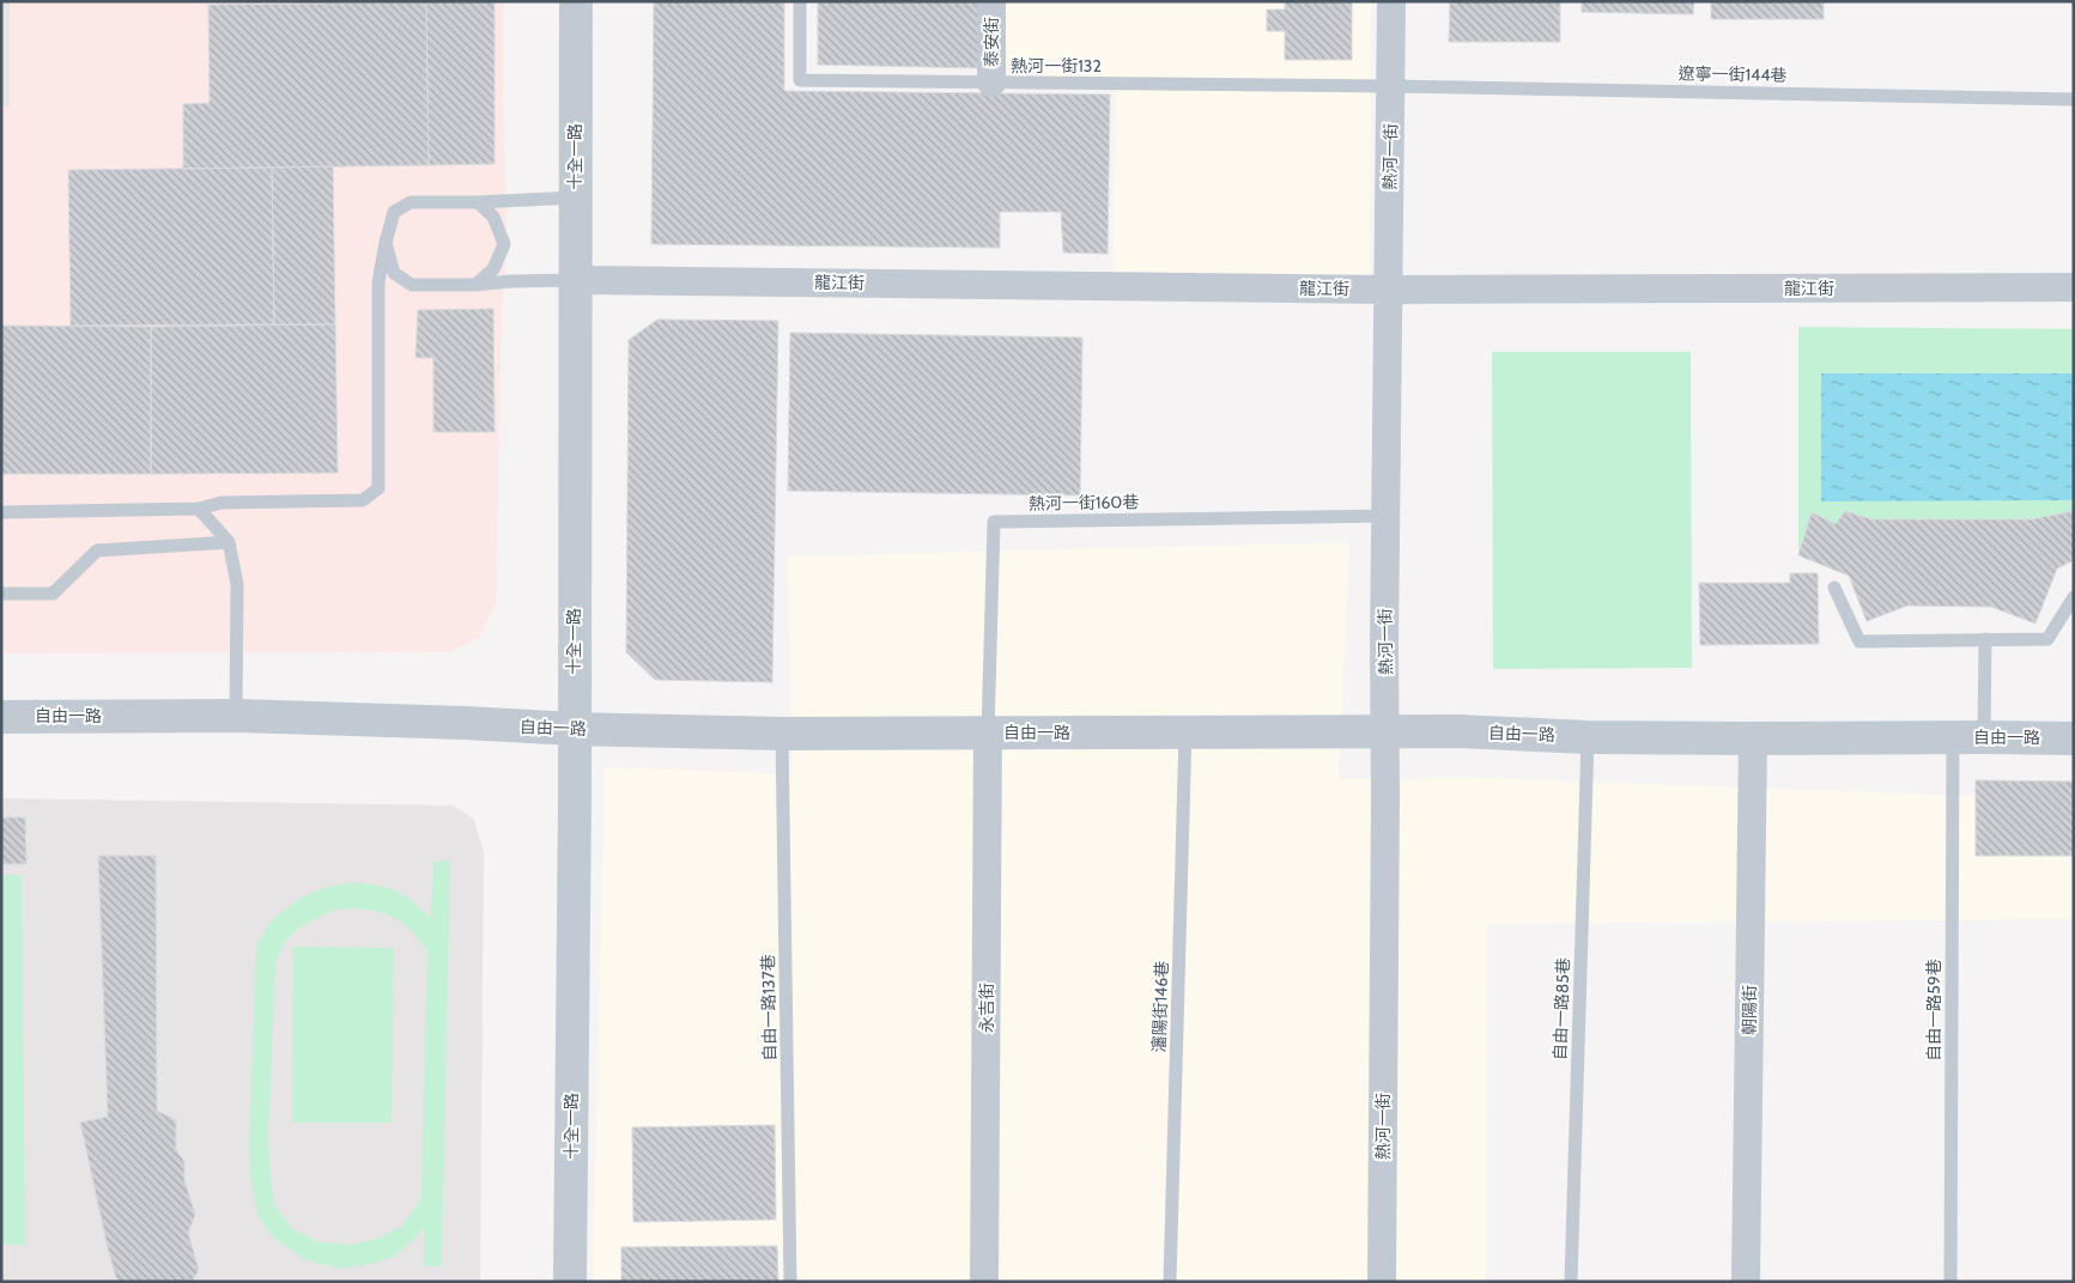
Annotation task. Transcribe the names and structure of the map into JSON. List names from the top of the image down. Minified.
{"streets":{"street":["泰安街","十全一路","熱河一街","龍江街","自由一路","永吉街","朝陽街"],"lane":["熱河一街132","遼寧一街144巷","熱河一街160巷","瀋陽街146巷","自由一路137巷","自由一路85巷","自由一路59巷"]},"crossings":[["泰安街","熱河一街132"],["熱河一街132","遼寧一街144巷"],["熱河一街132","熱河一街"],["遼寧一街144巷","熱河一街"],["十全一路","龍江街"],["十全一路","自由一路"],["熱河一街","龍江街"],["熱河一街","熱河一街160巷"],["熱河一街","自由一路"],["熱河一街160巷","自由一路"],["熱河一街160巷","永吉街"],["自由一路","瀋陽街146巷"],["自由一路","自由一路137巷"],["自由一路","永吉街"],["自由一路","自由一路85巷"],["自由一路","朝陽街"],["自由一路","自由一路59巷"]]}
